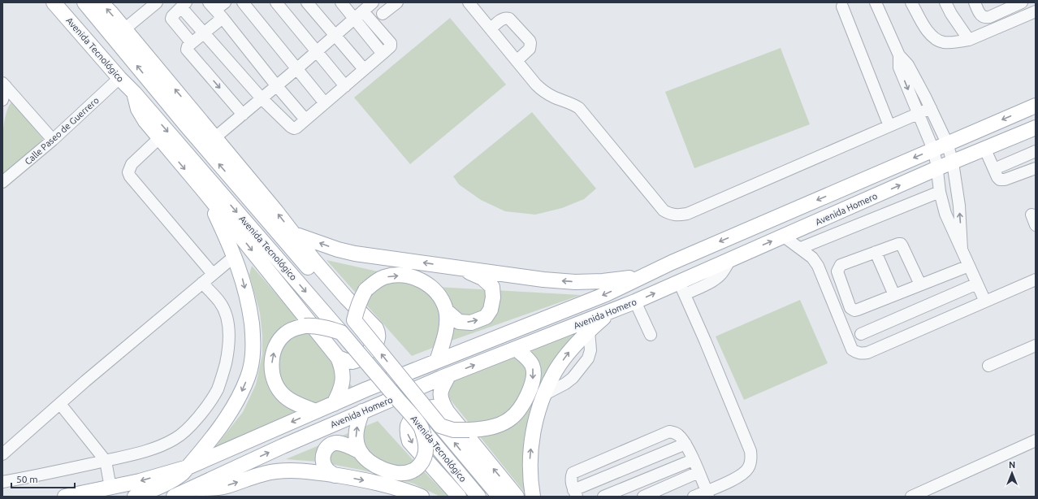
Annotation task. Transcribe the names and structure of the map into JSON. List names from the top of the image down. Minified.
{"streets":{"main road":["Avenida Tecnológico","Avenida Homero"],"street":["Calle Paseo de Guerrero"]},"crossings":[["Avenida Tecnológico","Calle Paseo de Guerrero"]],"scale_bar":"50 m","north":"top"}
